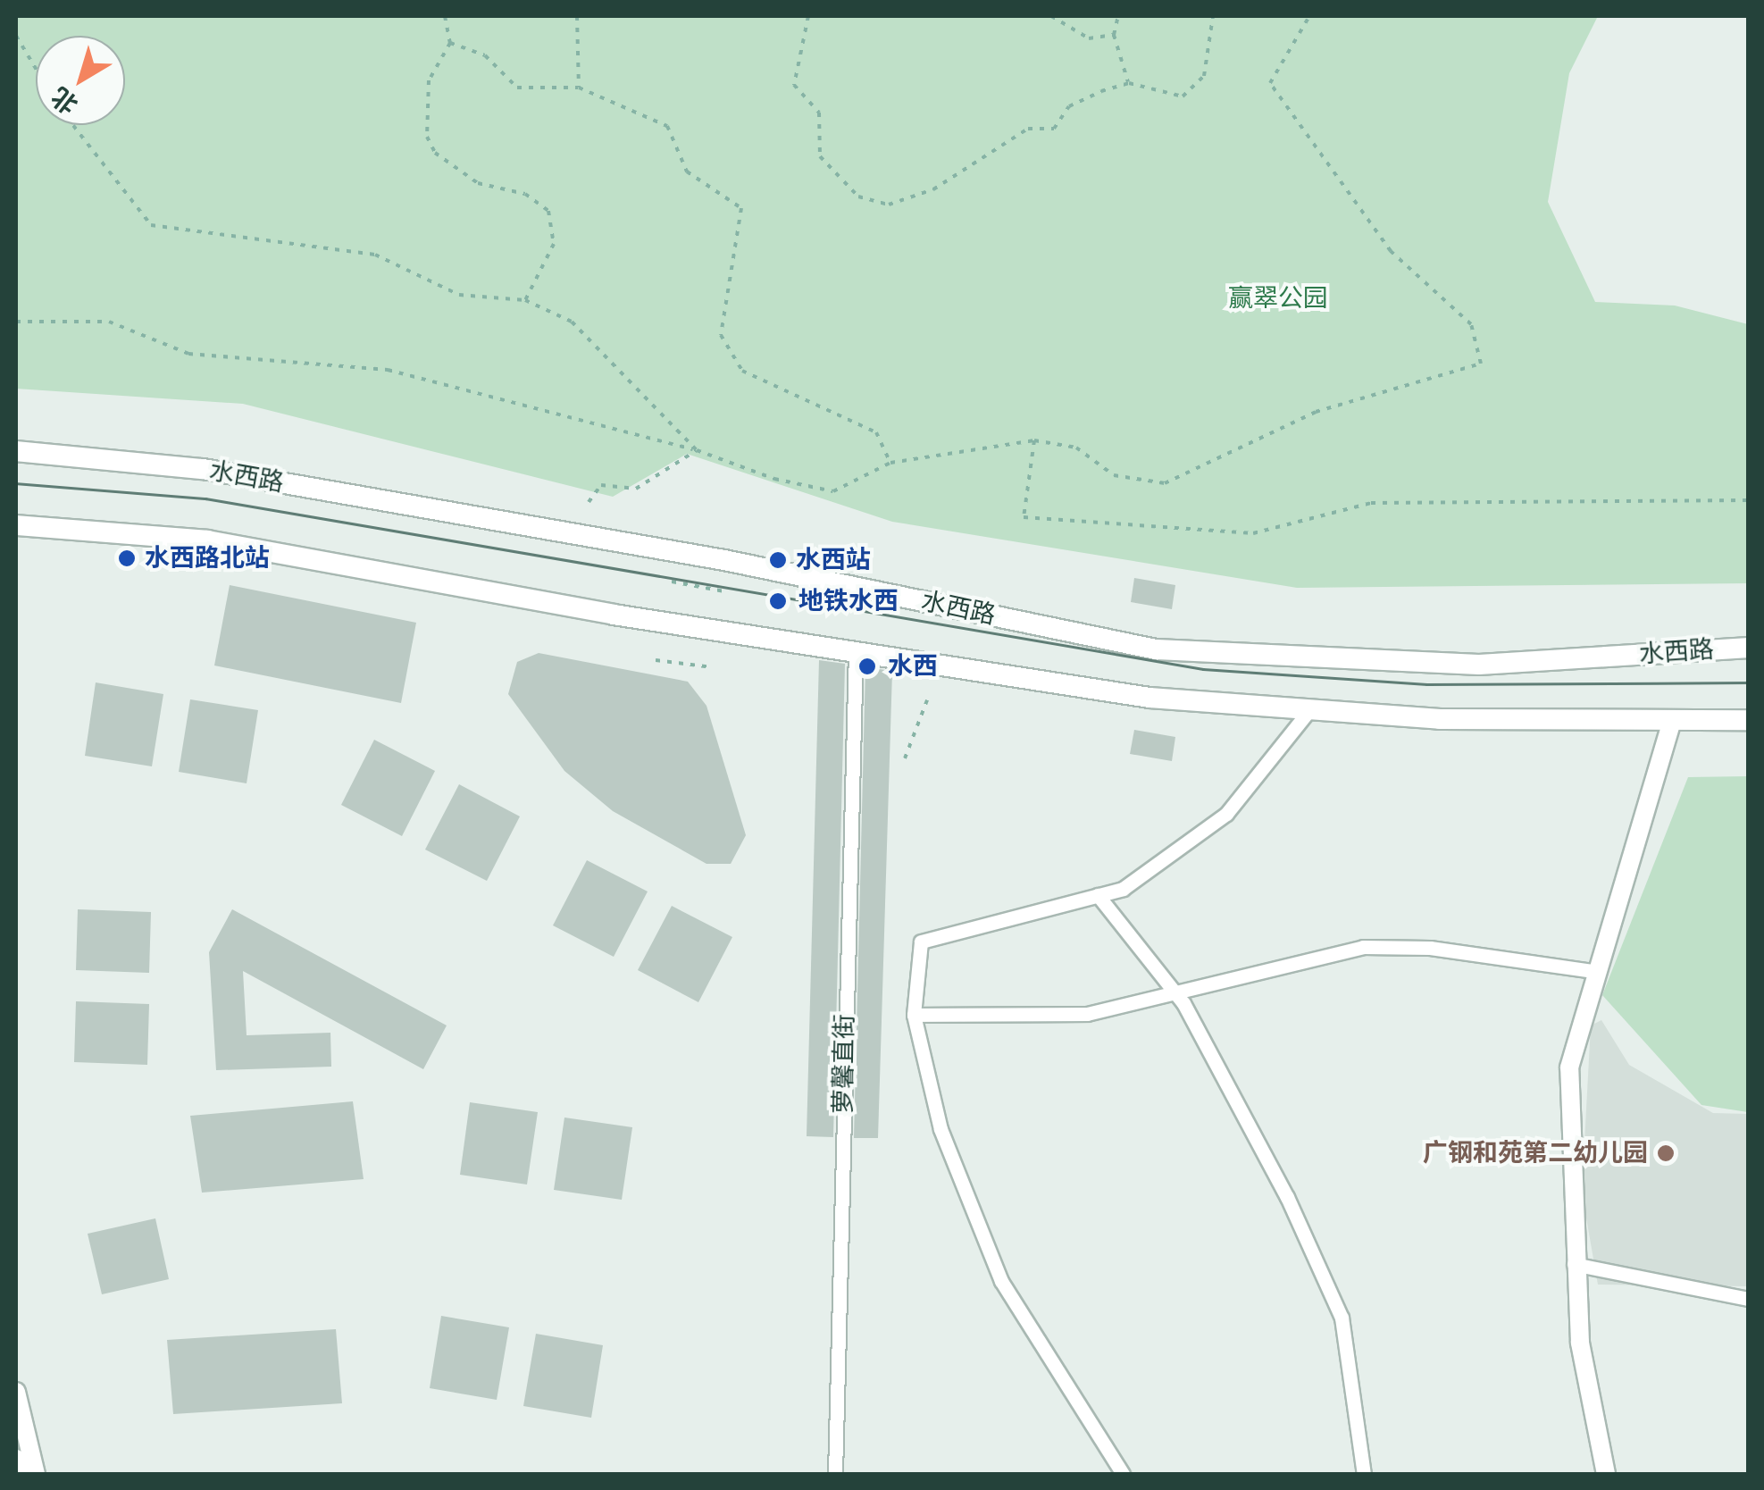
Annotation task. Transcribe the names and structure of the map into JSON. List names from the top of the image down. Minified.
{"streets":{"main road":["水西路"],"street":["萝馨直街"]},"parks":["赢翠公园"],"places":["水西路北站","水西站","地铁水西","水西","广钢和苑第二幼儿园"],"north":"bottom left"}
